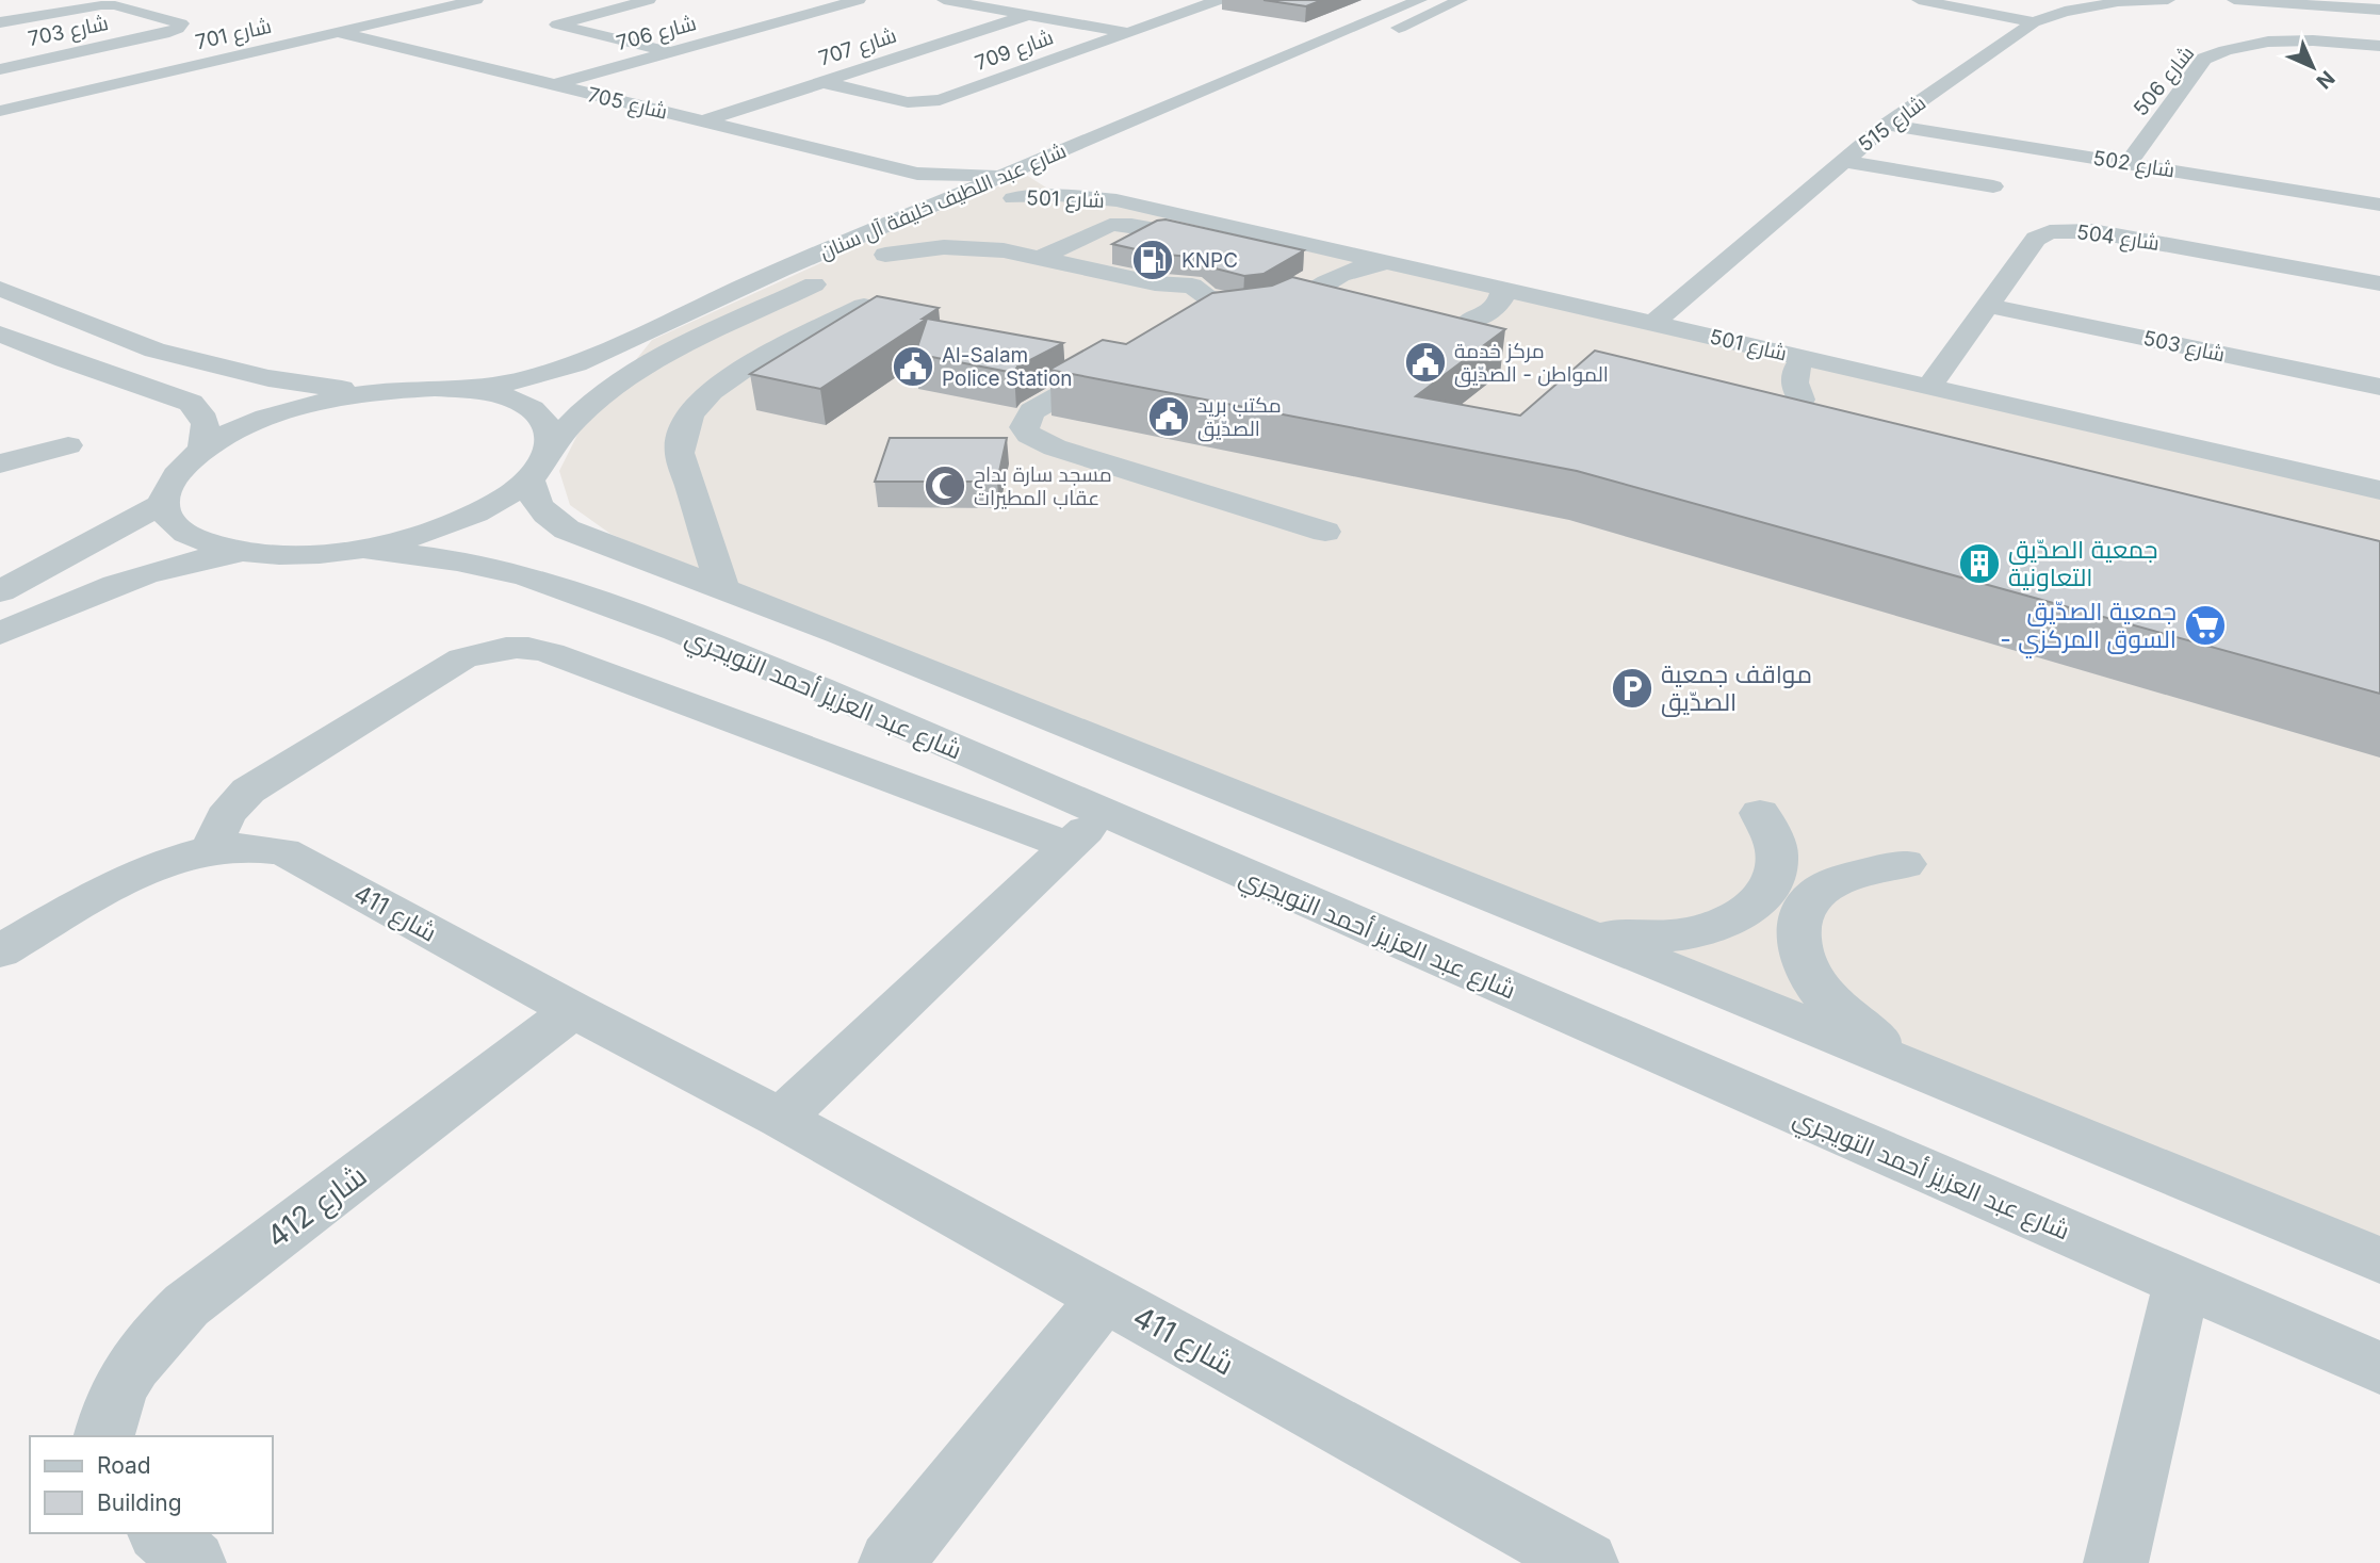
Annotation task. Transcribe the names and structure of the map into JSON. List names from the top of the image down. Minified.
{"streets":{"street":["شارع 703","شارع 706","شارع 701","شارع 707","شارع 709","شارع 506","شارع 705","شارع 515","شارع 502","شارع 501","شارع عبد اللطيف خليفة آل سنان","شارع 504","شارع 503","شارع عبد العزيز أحمد التويجري","شارع 411","شارع 412"]},"crossings":[["شارع 706","شارع 705"],["شارع 701","شارع 705"],["شارع 707","شارع 709"],["شارع 707","شارع 705"],["شارع 506","شارع 502"],["شارع 705","شارع عبد اللطيف خليفة آل سنان"],["شارع 515","شارع 502"],["شارع 515","شارع 501"],["شارع 501","شارع عبد اللطيف خليفة آل سنان"],["شارع 501","شارع 504"],["شارع عبد اللطيف خليفة آل سنان","شارع عبد العزيز أحمد التويجري"],["شارع 504","شارع 503"],["شارع 411","شارع 412"]],"places":{"fuel station":["KNPC"],"public building":["مركز خدمة المواطن - الصدّيق","Al-Salam Police Station","مكتب بريد الصدّيق"],"mosque":["مسجد سارة بداح عقاب المطيرات"],"building":["جمعية الصدّيق التعاونية"],"supermarket":["جمعية الصدّيق - السوق المركزي"],"parking":["مواقف جمعية الصدّيق"]},"legend":["Road","Building"],"north":"bottom right"}
